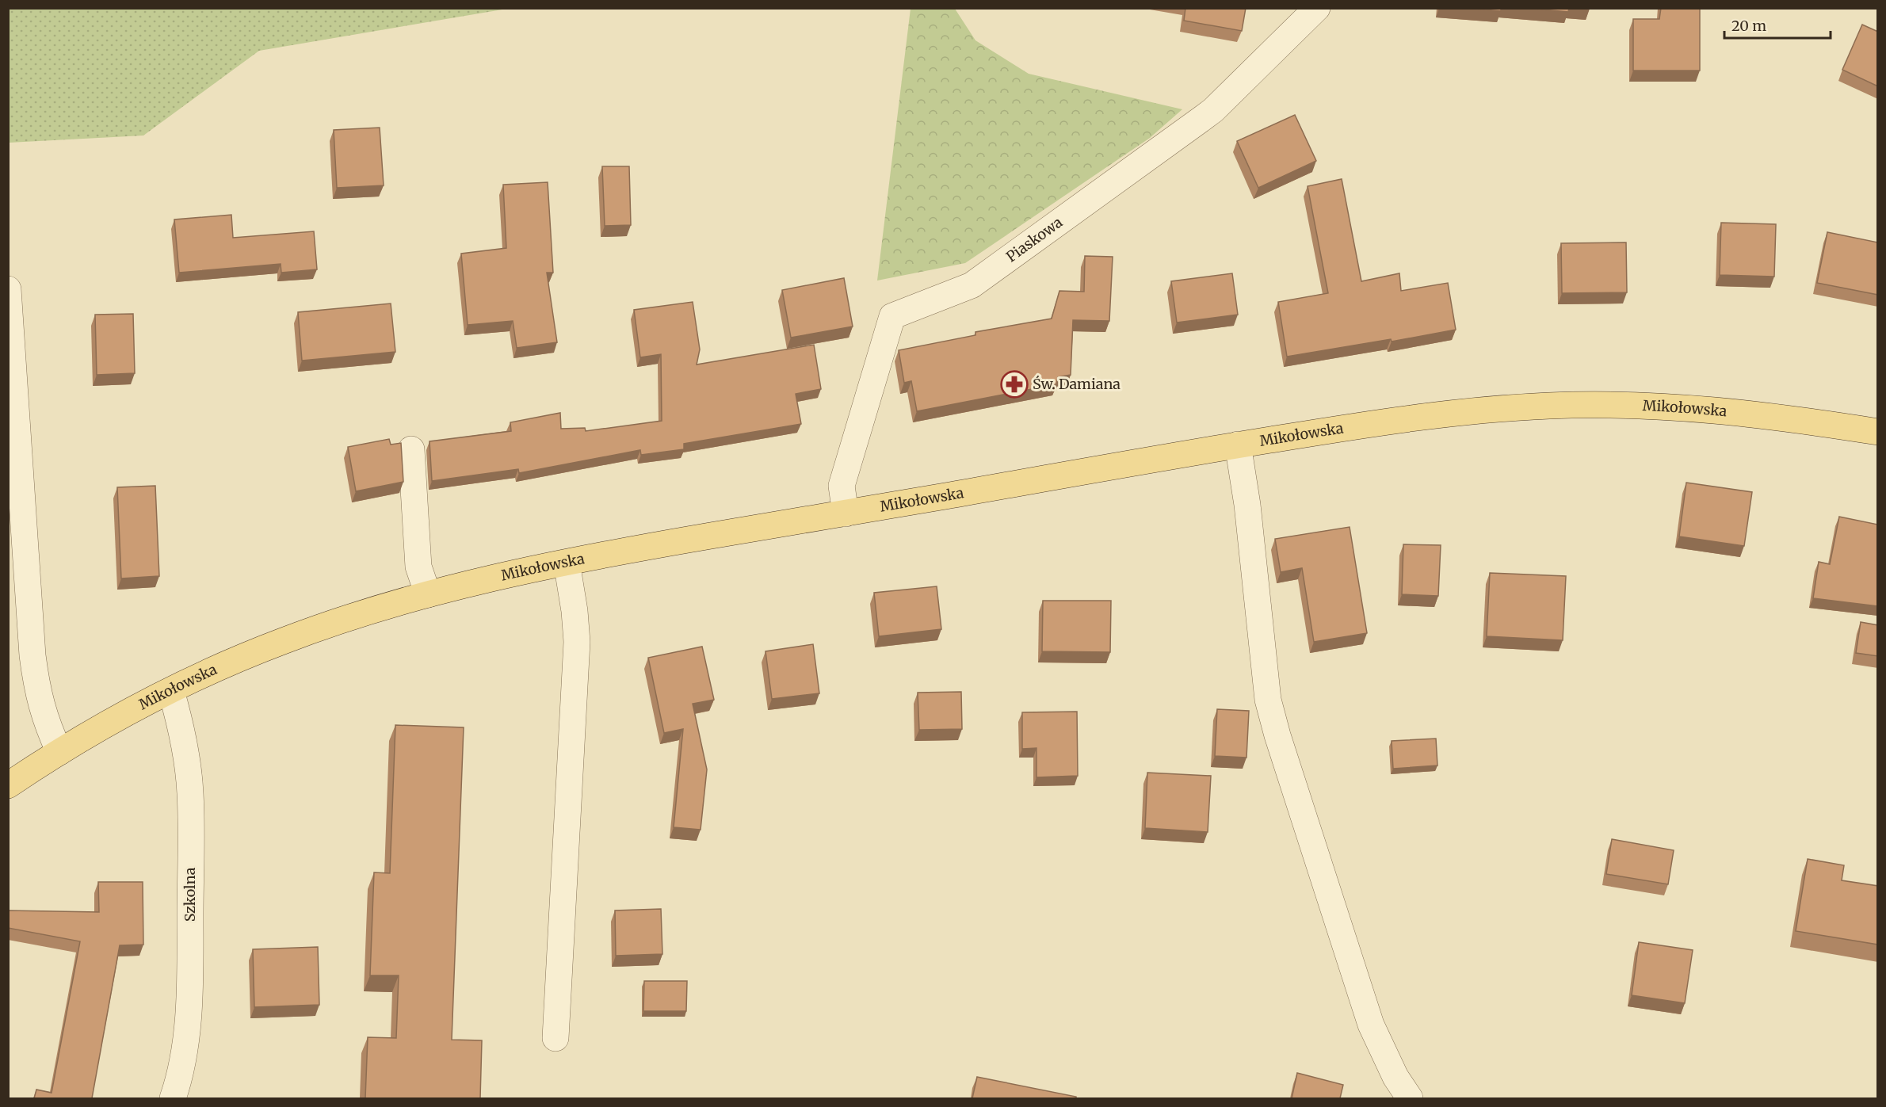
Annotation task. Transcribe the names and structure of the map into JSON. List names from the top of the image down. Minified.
{"streets":{"main road":["Mikołowska"],"street":["Piaskowa","Szkolna"]},"crossings":[["Piaskowa","Mikołowska"],["Mikołowska","Szkolna"]],"places":{"pharmacy":["Św. Damiana"]},"scale_bar":"20 m"}
